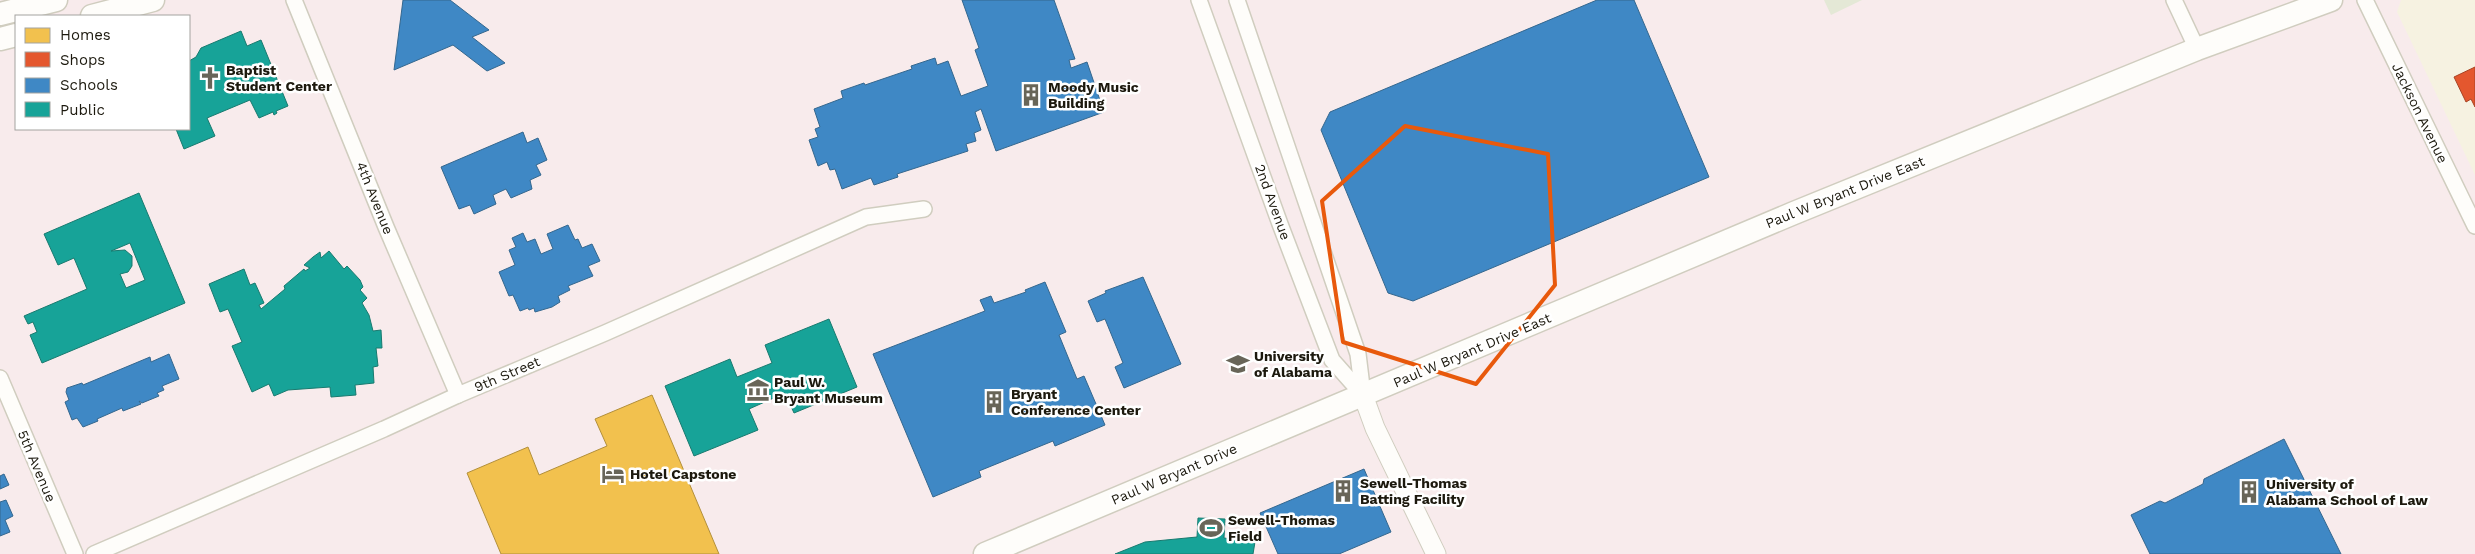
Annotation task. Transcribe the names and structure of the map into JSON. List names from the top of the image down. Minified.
{"streets":{"main road":["Paul W Bryant Drive East","Paul W Bryant Drive"],"street":["Jackson Avenue","4th Avenue","2nd Avenue","9th Street","5th Avenue"]},"crossings":[["Paul W Bryant Drive East","2nd Avenue"],["Paul W Bryant Drive East","Paul W Bryant Drive"],["4th Avenue","9th Street"],["2nd Avenue","Paul W Bryant Drive"]],"places":{"church":["Baptist Student Center"],"building":["Moody Music Building","Bryant Conference Center","Sewell-Thomas Batting Facility","University of Alabama School of Law"],"school or university":["University of Alabama"],"museum":["Paul W. Bryant Museum"],"hotel":["Hotel Capstone"],"sports":["Sewell-Thomas Field"]},"legend":["Homes","Shops","Schools","Public"]}
